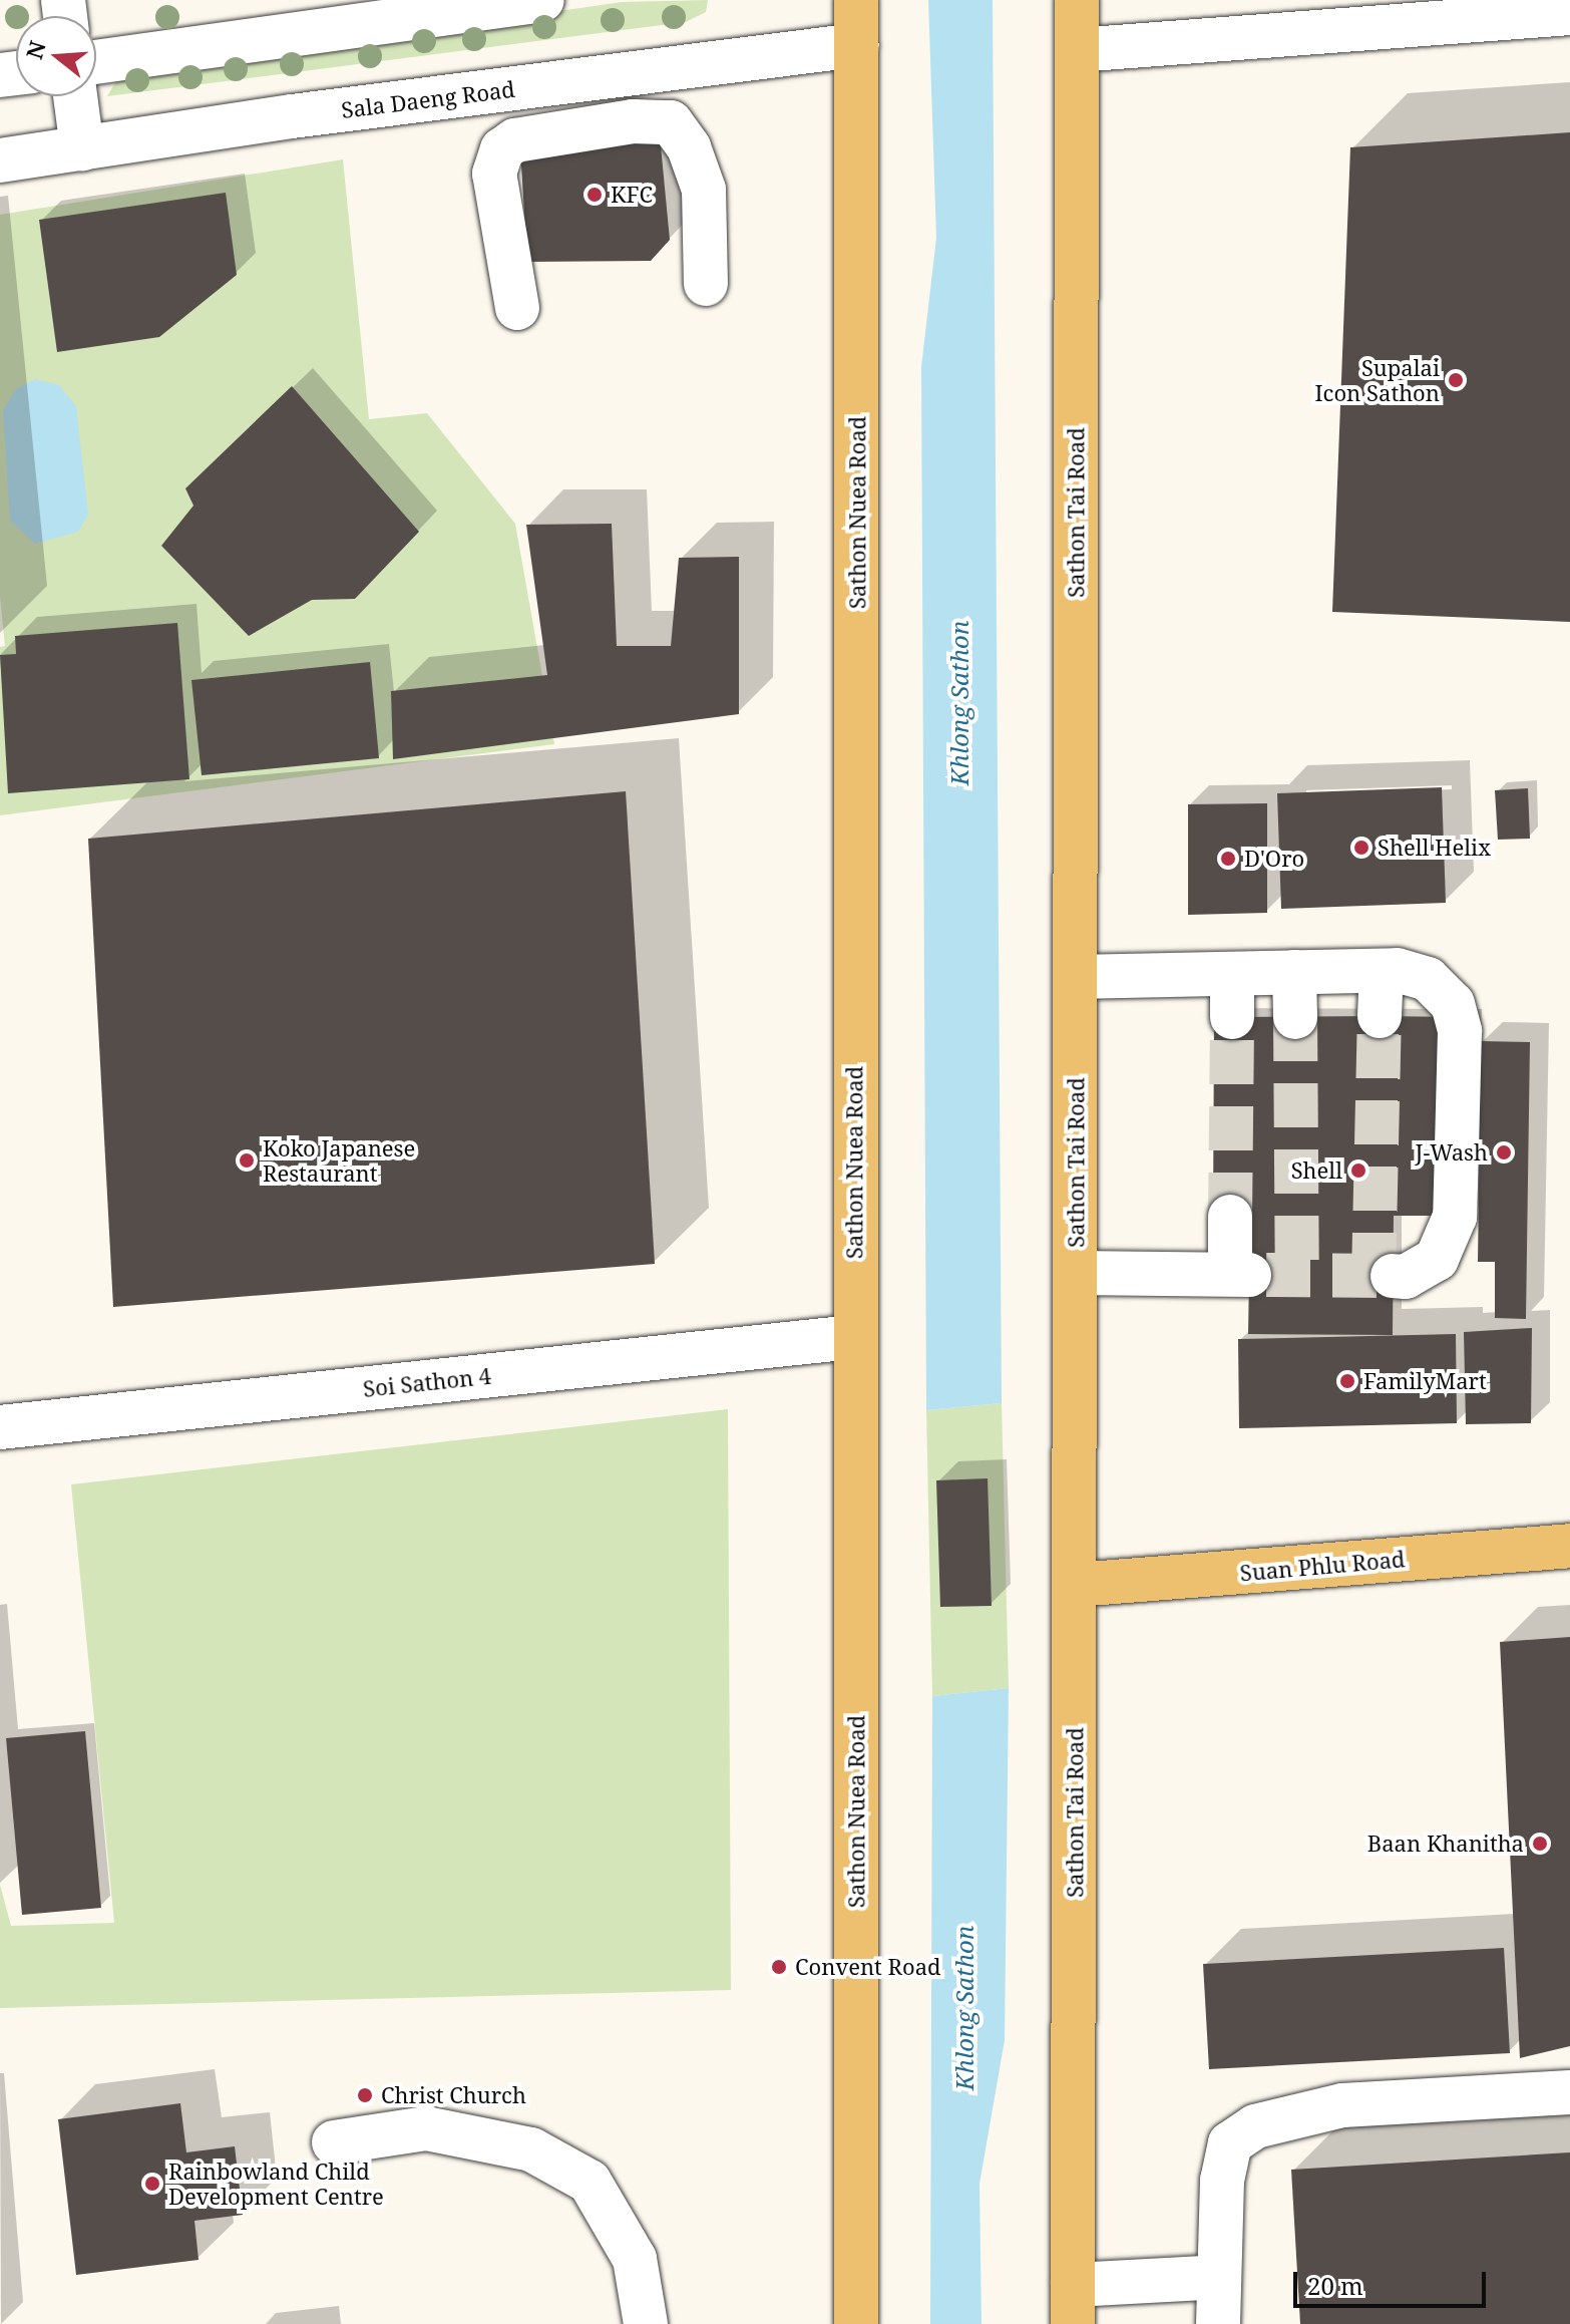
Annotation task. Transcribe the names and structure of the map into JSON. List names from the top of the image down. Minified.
{"streets":{"main road":["Sathon Nuea Road","Sathon Tai Road","Suan Phlu Road"],"street":["Sala Daeng Road","Soi Sathon 4"]},"crossings":[["Sala Daeng Road","Sathon Nuea Road"],["Sathon Nuea Road","Soi Sathon 4"],["Sathon Tai Road","Suan Phlu Road"]],"water":["Khlong Sathon"],"places":["KFC","Supalai Icon Sathon","Shell Helix","D'Oro","J-Wash","Koko Japanese Restaurant","Shell","FamilyMart","Baan Khanitha","Convent Road","Christ Church","Rainbowland Child Development Centre"],"scale_bar":"20 m","north":"left"}
